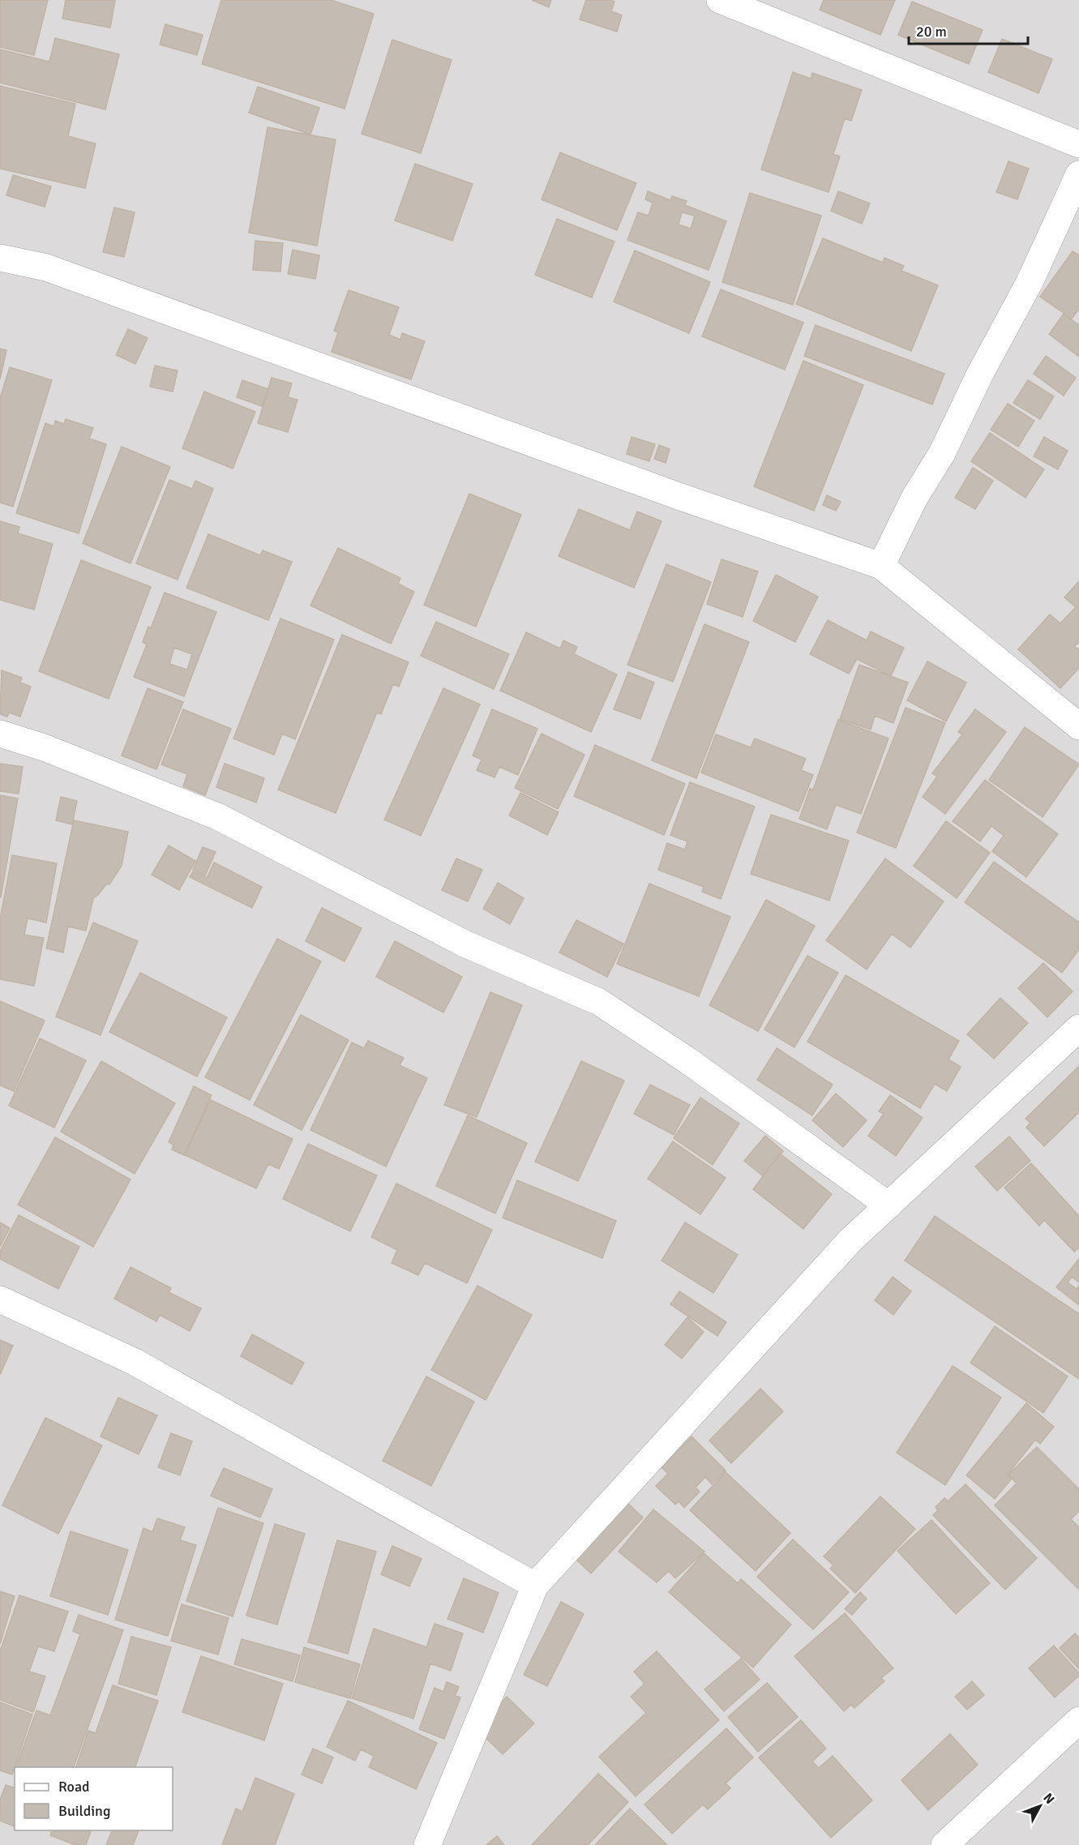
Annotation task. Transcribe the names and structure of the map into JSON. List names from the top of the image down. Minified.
{"legend":["Road","Building"],"scale_bar":"20 m","north":"top right"}
